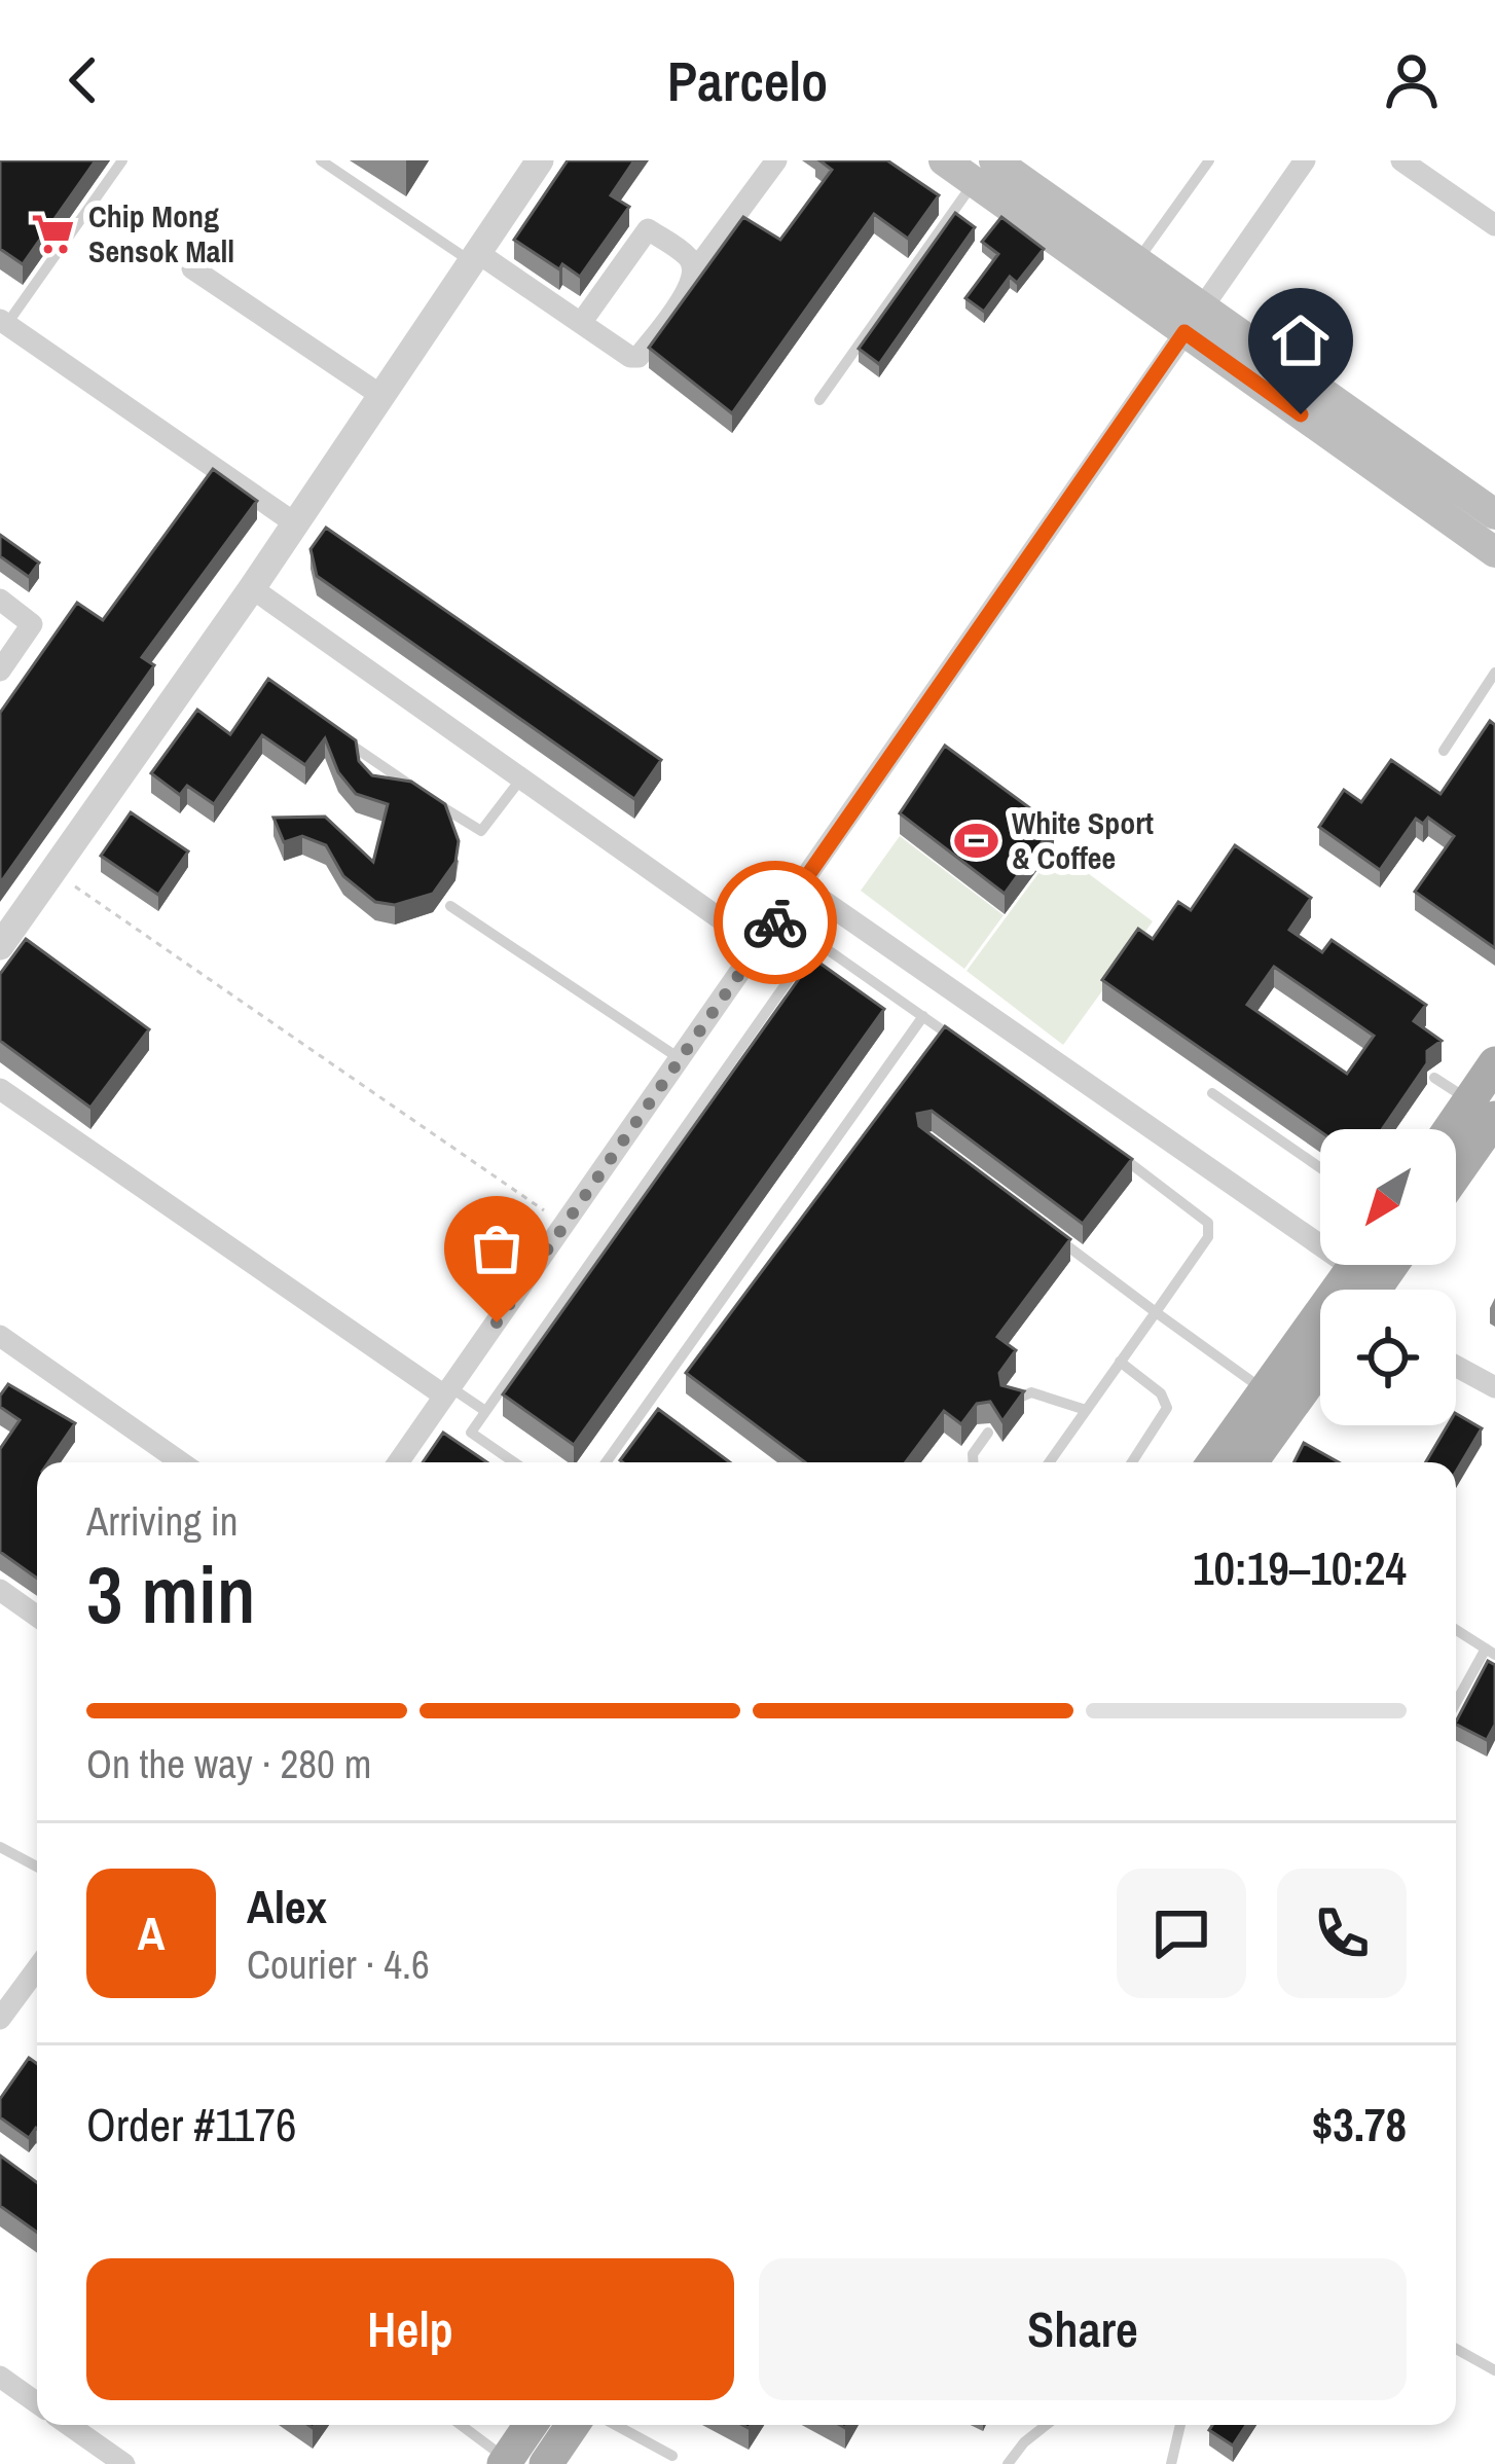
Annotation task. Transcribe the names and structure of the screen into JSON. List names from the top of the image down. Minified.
{"places":{"supermarket":["Chip Mong Sensok Mall"],"sports":["White Sport & Coffee"]},"north":"bottom left","page":{"header":"Parcelo","heading":["3 min","Arriving in","10:19–10:24"],"panel":["Alex","Courier · 4.6","Order #1176","$3.78"],"bar":"On the way · 280 m","round":"A","buttons":["Help","Share"]}}
